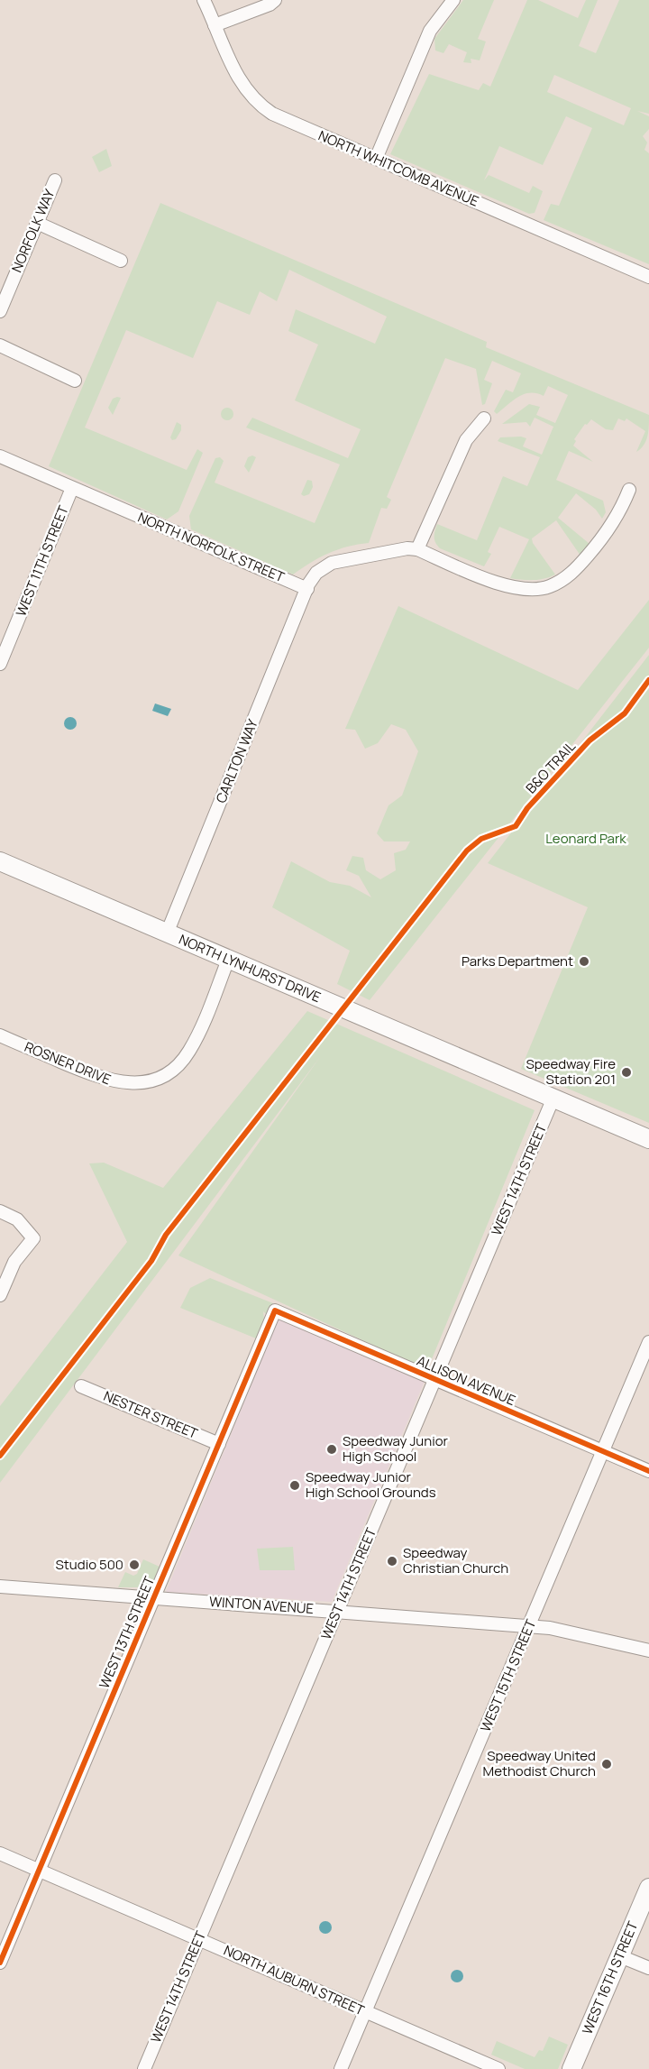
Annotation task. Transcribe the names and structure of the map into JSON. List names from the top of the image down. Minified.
{"streets":{"main road":["NORTH LYNHURST DRIVE","WEST 16TH STREET"],"street":["NORTH WHITCOMB AVENUE","NORFOLK WAY","NORTH NORFOLK STREET","WEST 11TH STREET","CARLTON WAY","ROSNER DRIVE","WEST 14TH STREET","ALLISON AVENUE","NESTER STREET","WINTON AVENUE","WEST 13TH STREET","WEST 15TH STREET","NORTH AUBURN STREET"],"cycle path":["B&O TRAIL"]},"crossings":[["NORTH NORFOLK STREET","WEST 11TH STREET"],["NORTH NORFOLK STREET","CARLTON WAY"],["CARLTON WAY","NORTH LYNHURST DRIVE"],["NORTH LYNHURST DRIVE","ROSNER DRIVE"],["NORTH LYNHURST DRIVE","WEST 14TH STREET"],["WEST 14TH STREET","ALLISON AVENUE"],["WEST 14TH STREET","WINTON AVENUE"],["WEST 14TH STREET","NORTH AUBURN STREET"],["ALLISON AVENUE","WEST 13TH STREET"],["ALLISON AVENUE","WEST 15TH STREET"],["NESTER STREET","WEST 13TH STREET"],["WINTON AVENUE","WEST 13TH STREET"],["WINTON AVENUE","WEST 15TH STREET"],["WEST 13TH STREET","NORTH AUBURN STREET"],["WEST 15TH STREET","NORTH AUBURN STREET"]],"parks":["Leonard Park"],"places":["Parks Department","Speedway Fire Station 201","Speedway Junior High School","Speedway Junior High School Grounds","Speedway Christian Church","Studio 500","Speedway United Methodist Church"]}
